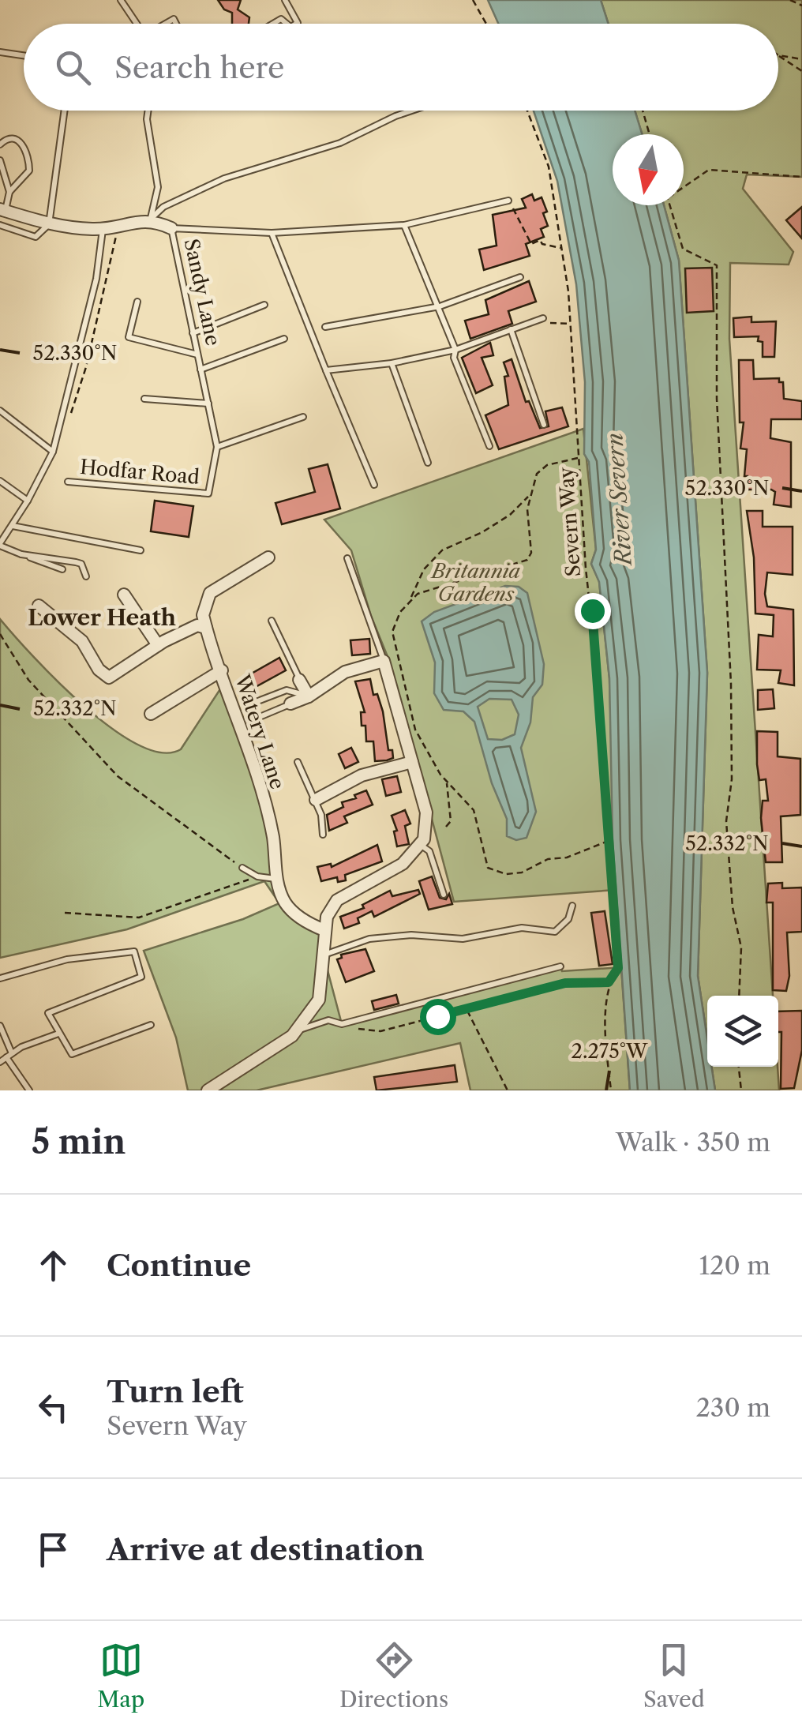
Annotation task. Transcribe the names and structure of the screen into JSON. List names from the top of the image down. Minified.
{"streets":{"street":["Sandy Lane","Watery Lane"],"lane":["Hodfar Road"],"path":["Severn Way"]},"crossings":[["Sandy Lane","Hodfar Road"]],"districts":["Lower Heath"],"water":["River Severn"],"parks":["Britannia Gardens"],"north":"bottom","page":{"search":"Search here","heading":["5 min","Walk · 350 m"],"list":[["Continue","120 m"],["Turn left","Severn Way","230 m"],"Arrive at destination"],"nav":["Map","Directions","Saved"]},"coordinates":["52.330°N","52.332°N","2.275°W"]}
